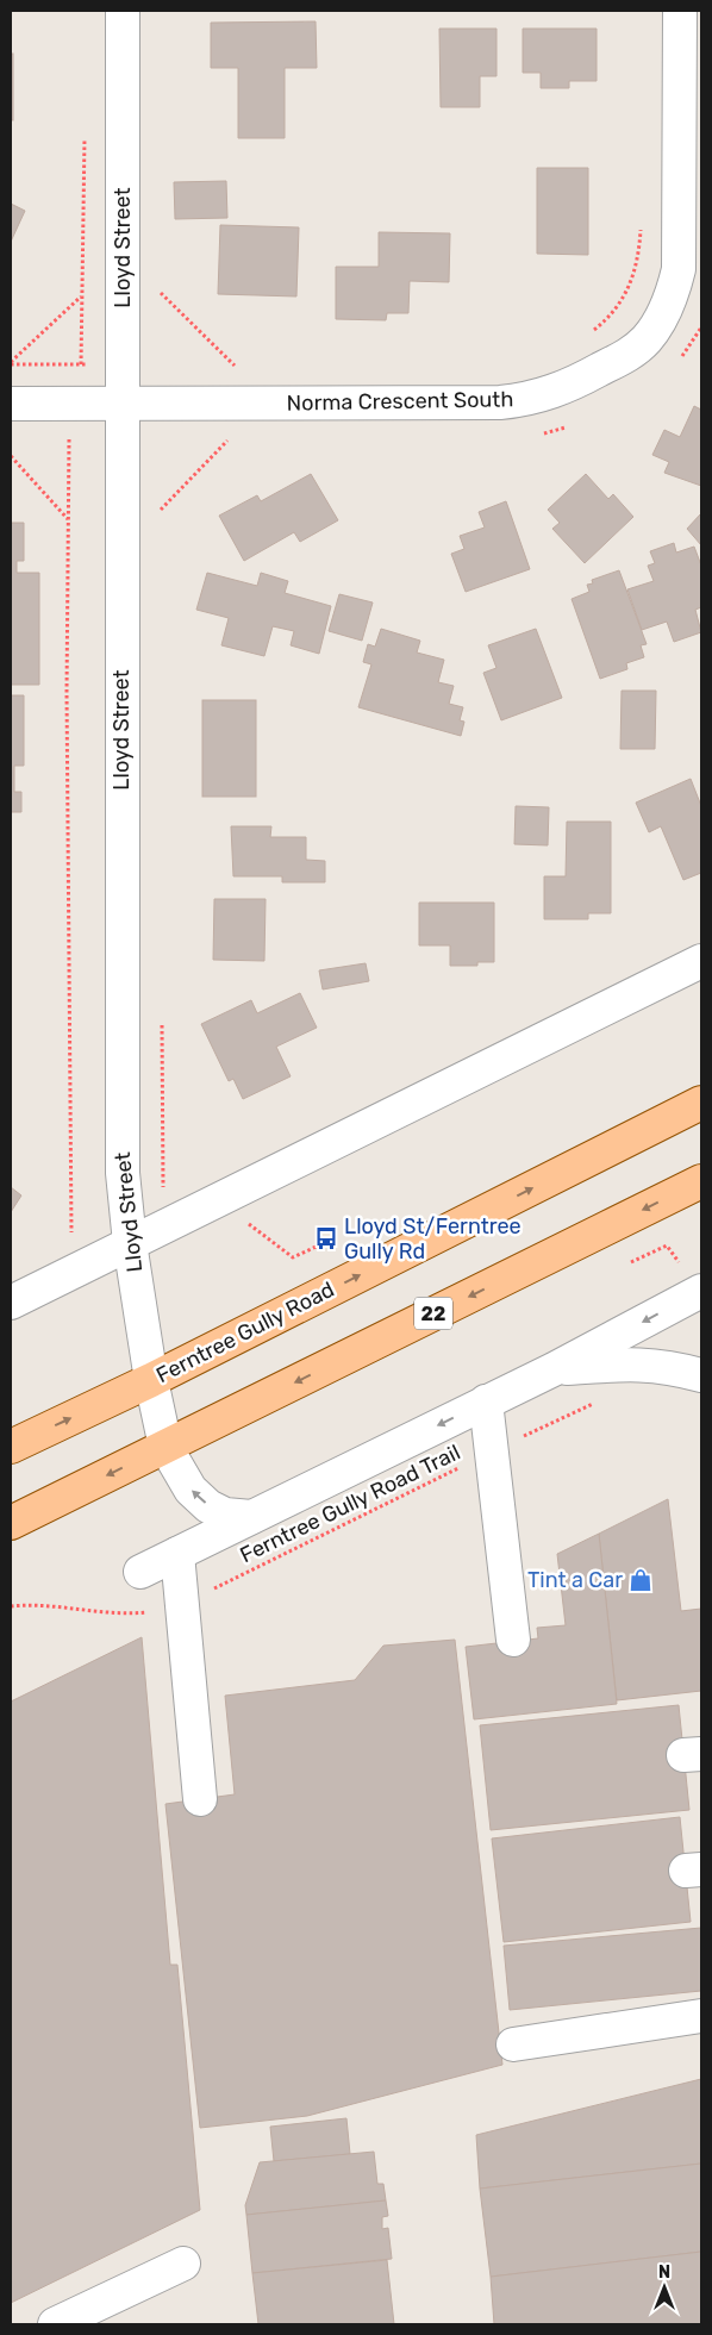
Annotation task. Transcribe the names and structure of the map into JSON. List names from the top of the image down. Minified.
{"streets":{"main road":["22","Ferntree Gully Road"],"street":["Lloyd Street","Norma Crescent South"],"path":["Ferntree Gully Road Trail"]},"crossings":[["Lloyd Street","Norma Crescent South"],["Lloyd Street","22"],["Lloyd Street","Ferntree Gully Road"]],"places":{"bus stop":["Lloyd St/Ferntree Gully Rd"],"shop":["Tint a Car"]},"north":"top"}
